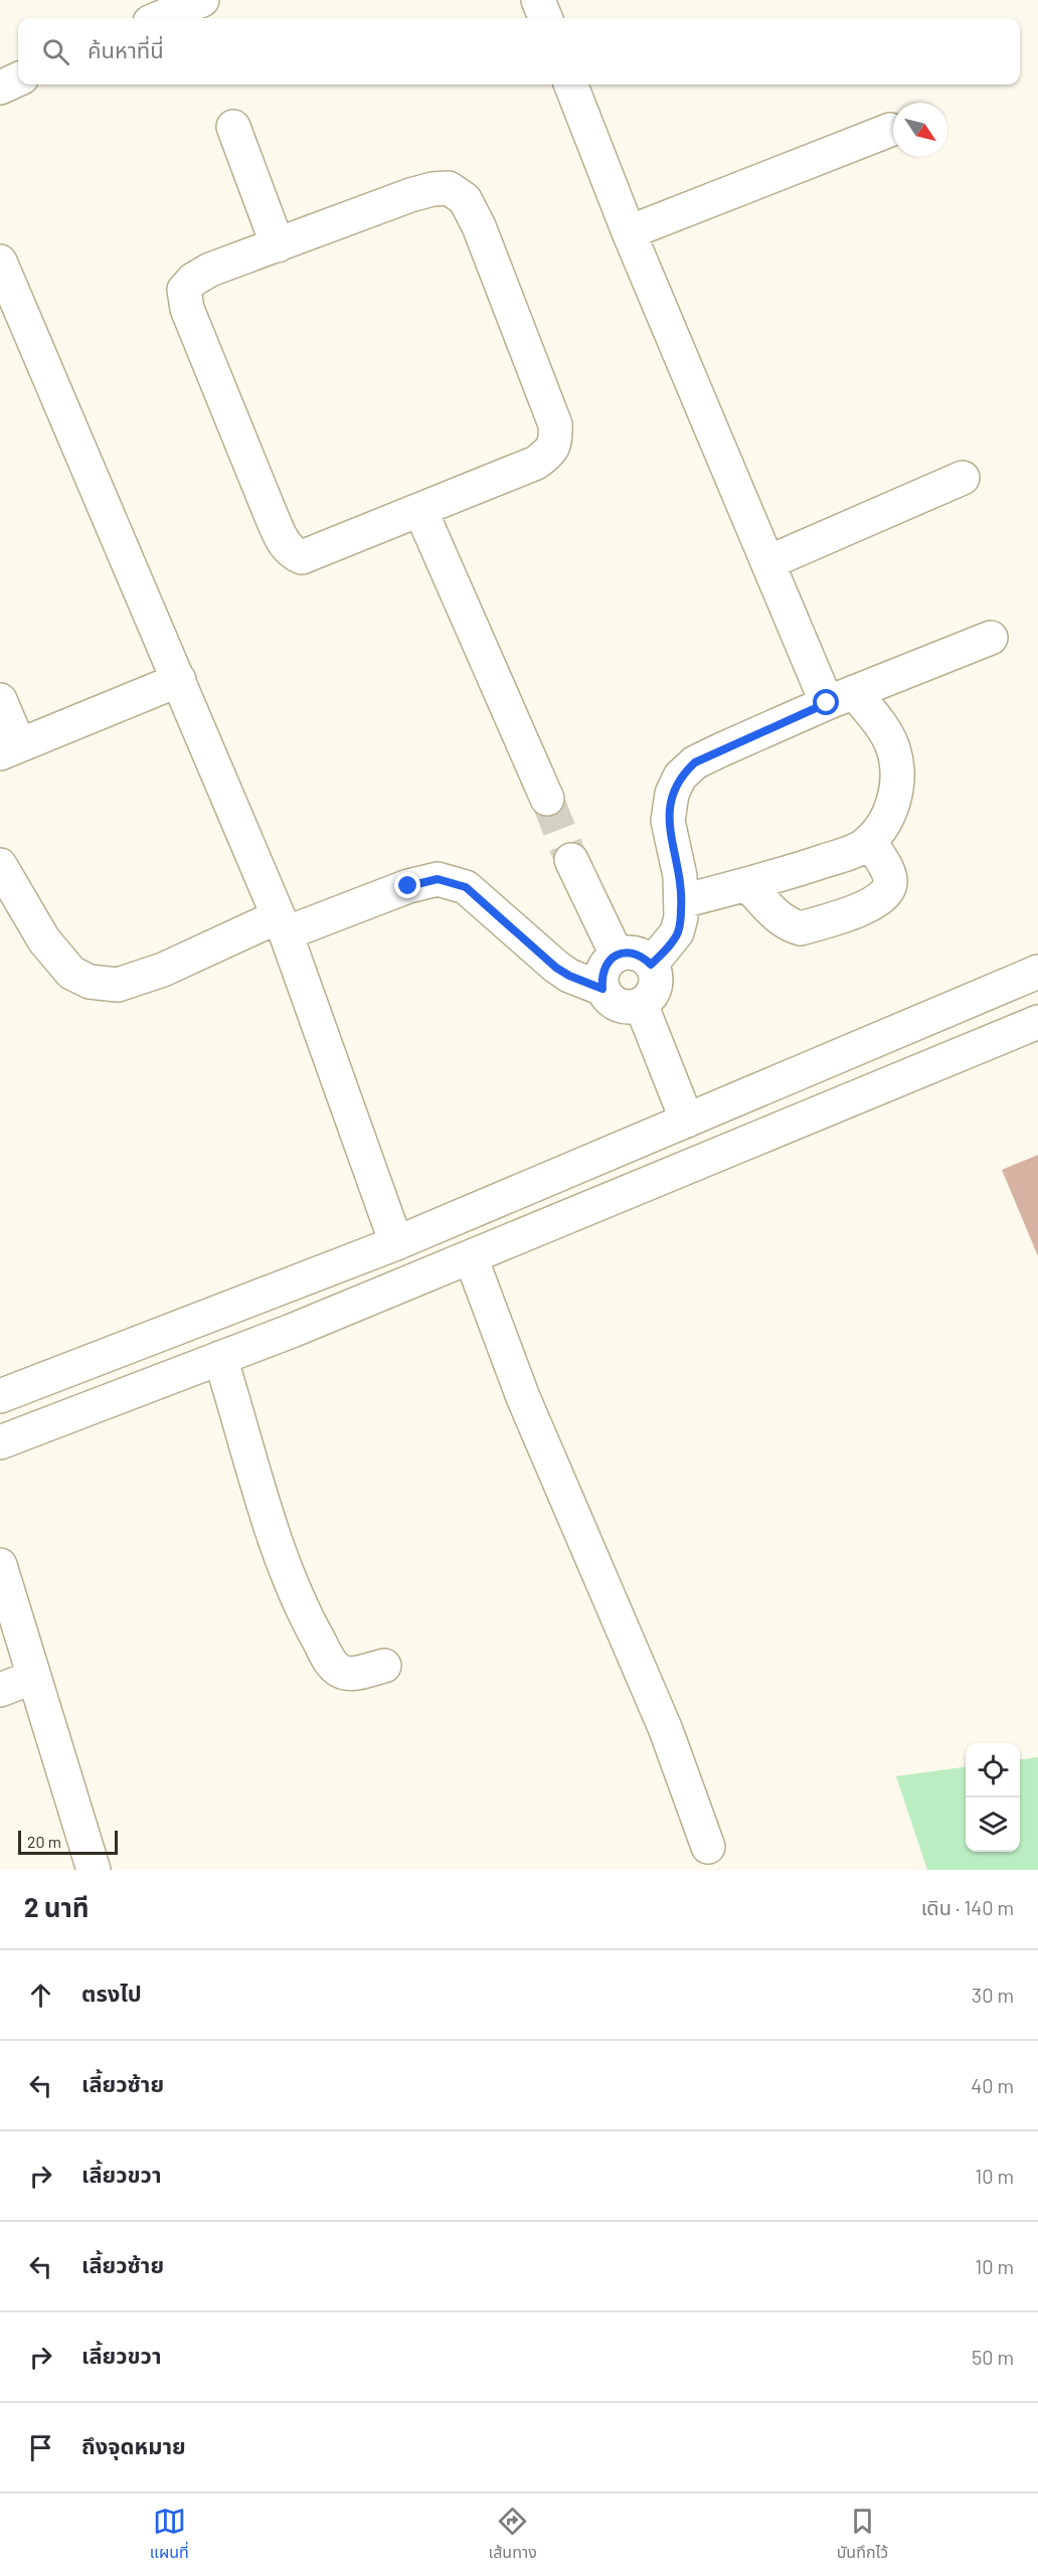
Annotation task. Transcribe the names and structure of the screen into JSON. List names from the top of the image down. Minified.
{"scale_bar":"20 m","north":"bottom right","page":{"search":"ค้นหาที่นี่","scale":"20 m","heading":["2 นาที","เดิน · 140 m"],"list":[["ตรงไป","30 m"],["เลี้ยวซ้าย","40 m"],["เลี้ยวขวา","10 m"],["เลี้ยวซ้าย","10 m"],["เลี้ยวขวา","50 m"],"ถึงจุดหมาย"],"nav":["แผนที่","เส้นทาง","บันทึกไว้"]}}
